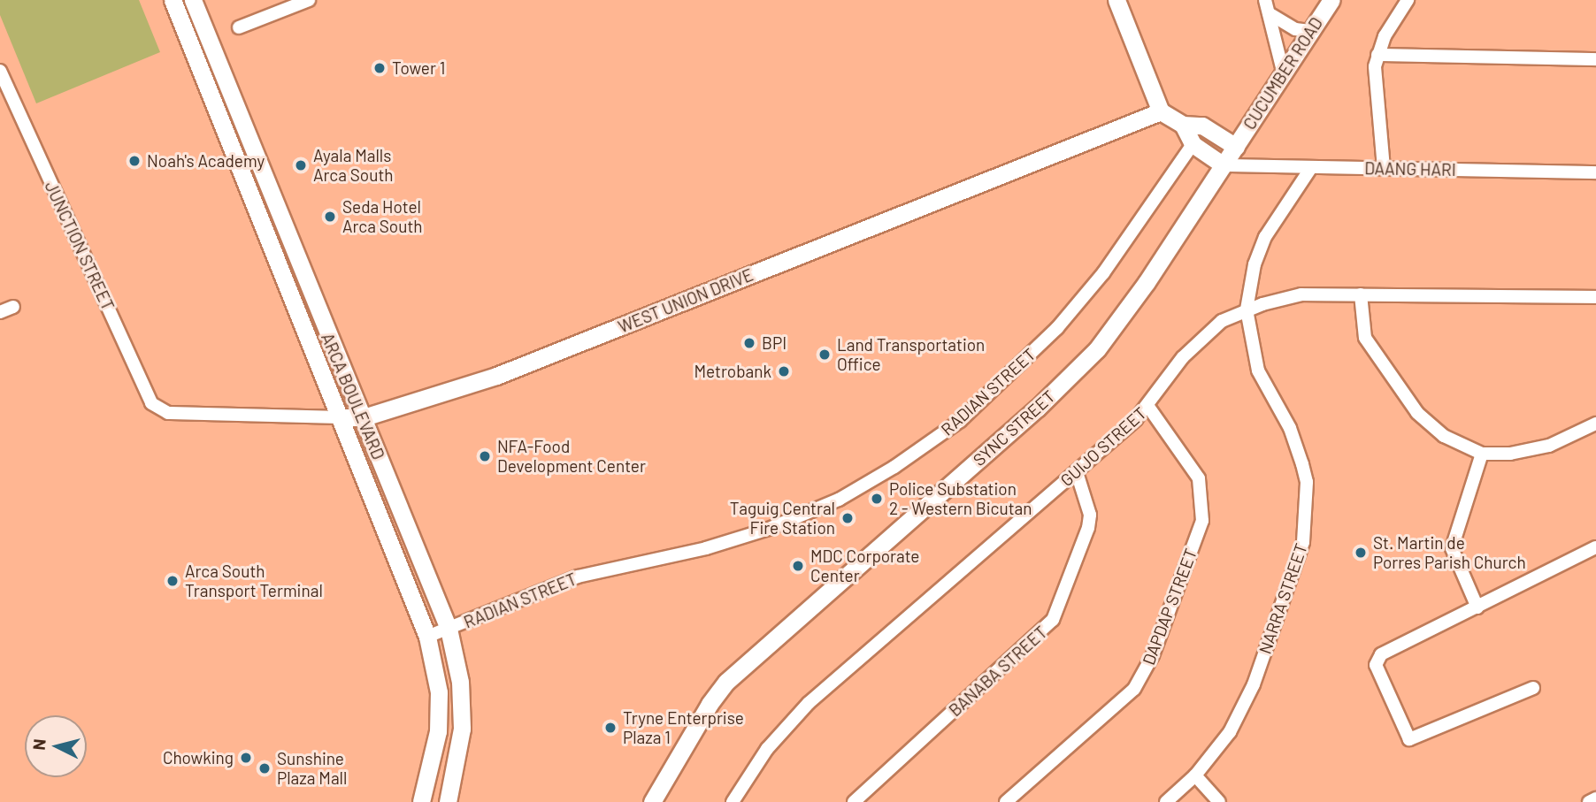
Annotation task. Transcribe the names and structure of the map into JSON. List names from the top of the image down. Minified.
{"streets":{"street":["CUCUMBER ROAD","DAANG HARI","JUNCTION STREET","WEST UNION DRIVE","RADIAN STREET","ARCA BOULEVARD","SYNC STREET","GUIJO STREET","NARRA STREET","DAPDAP STREET","BANABA STREET"]},"crossings":[["CUCUMBER ROAD","DAANG HARI"],["CUCUMBER ROAD","SYNC STREET"],["DAANG HARI","SYNC STREET"],["DAANG HARI","NARRA STREET"],["JUNCTION STREET","WEST UNION DRIVE"],["WEST UNION DRIVE","ARCA BOULEVARD"],["RADIAN STREET","ARCA BOULEVARD"],["GUIJO STREET","NARRA STREET"],["GUIJO STREET","DAPDAP STREET"],["GUIJO STREET","BANABA STREET"]],"places":["Tower 1","Noah's Academy","Ayala Malls Arca South","Seda Hotel Arca South","BPI","Land Transportation Office","Metrobank","NFA-Food Development Center","Police Substation 2 - Western Bicutan","Taguig Central Fire Station","St. Martin de Porres Parish Church","MDC Corporate Center","Arca South Transport Terminal","Tryne Enterprise Plaza 1","Chowking","Sunshine Plaza Mall"],"north":"left"}
